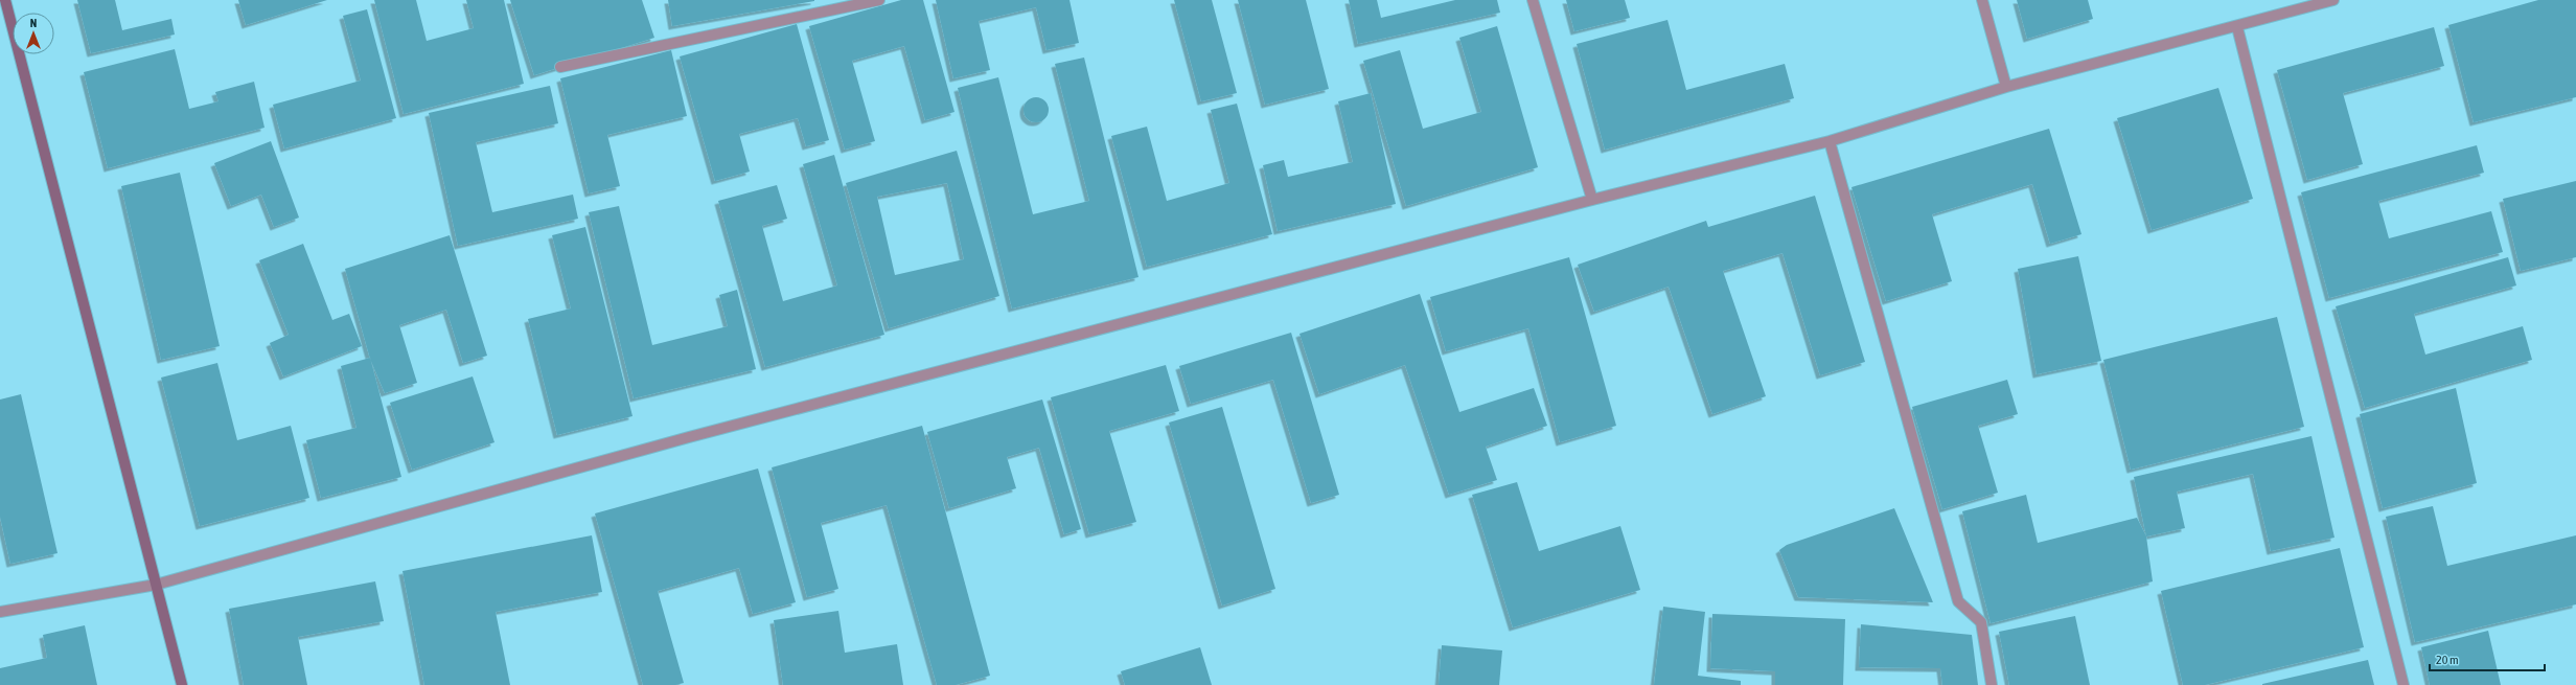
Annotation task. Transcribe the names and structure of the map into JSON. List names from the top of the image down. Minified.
{"scale_bar":"20 m","north":"top"}
